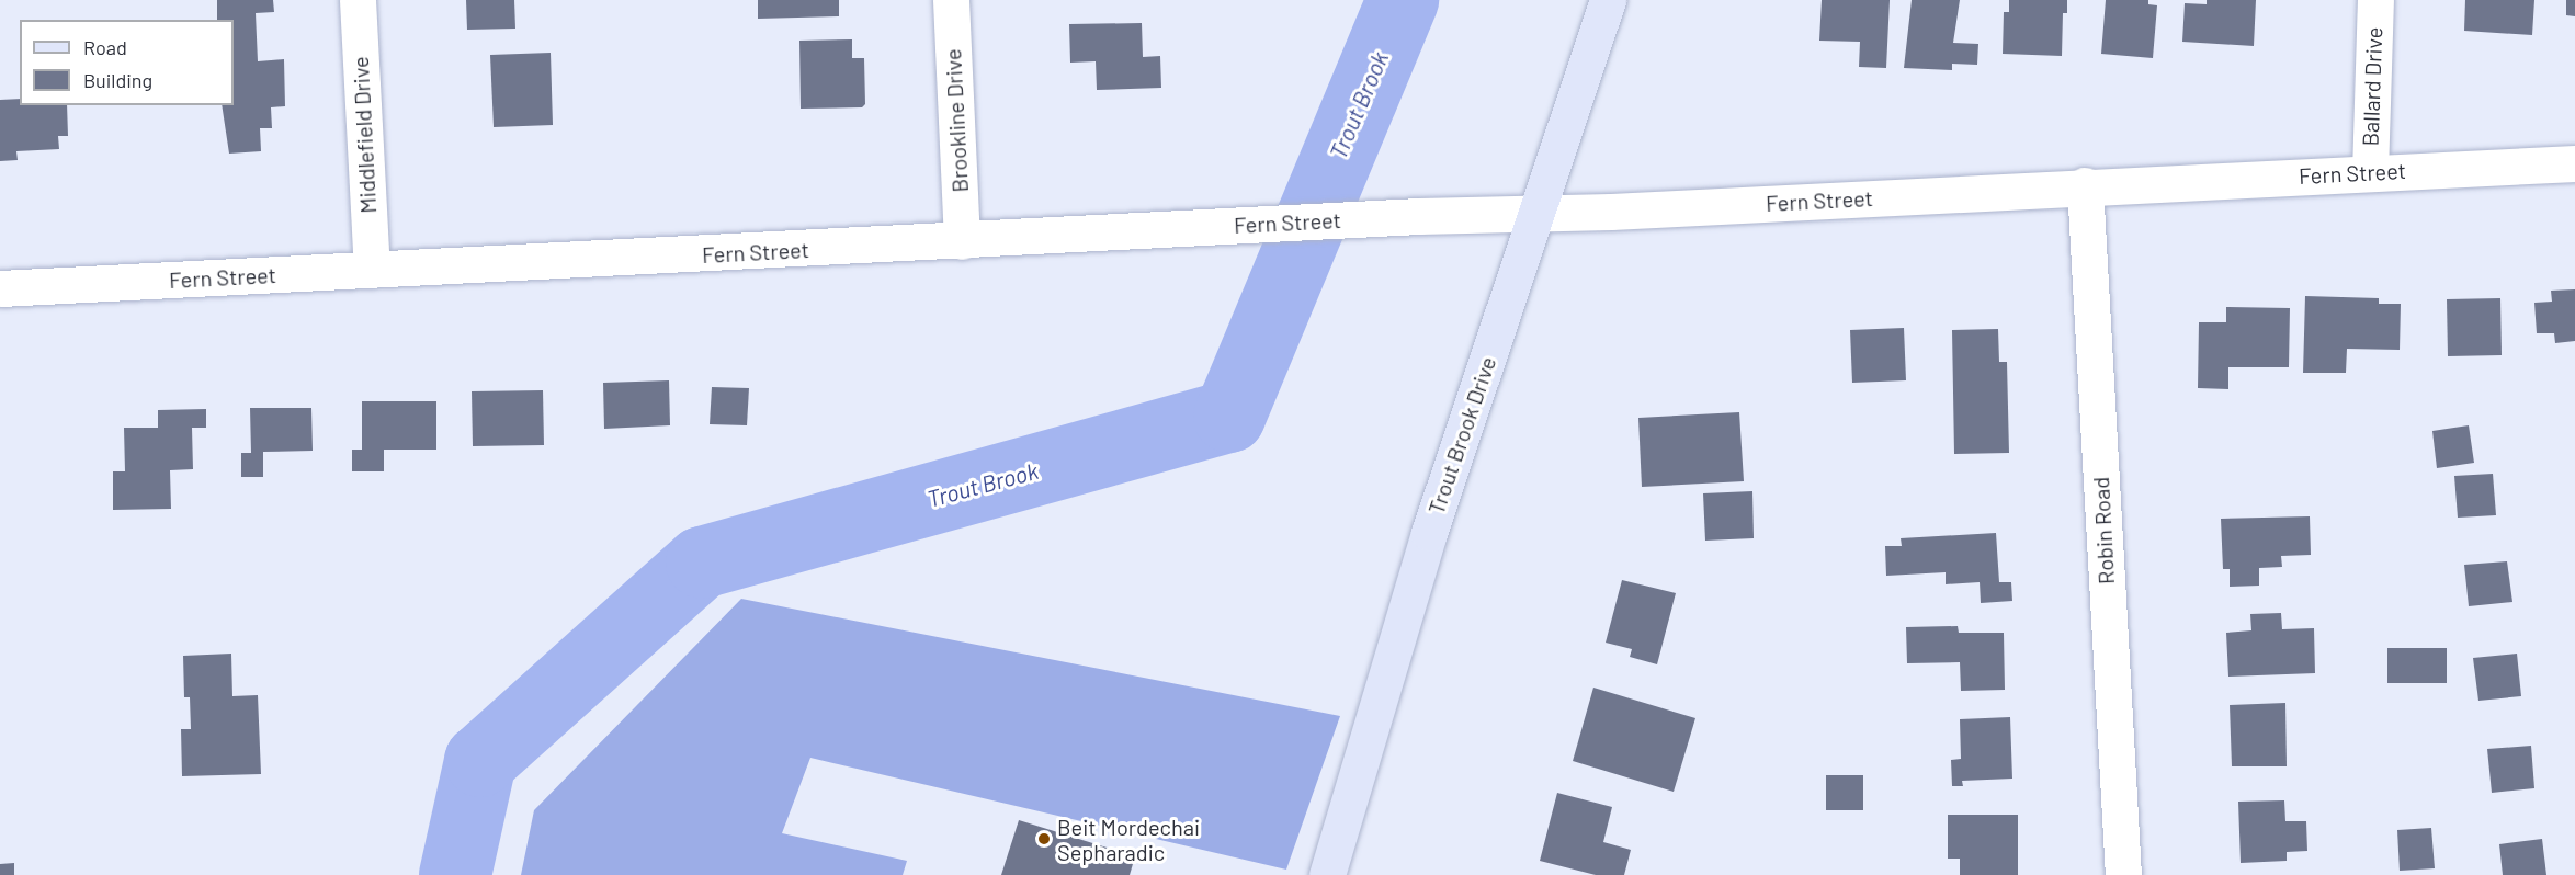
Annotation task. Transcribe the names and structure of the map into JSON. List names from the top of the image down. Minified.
{"streets":{"main road":["Trout Brook Drive"],"street":["Ballard Drive","Brookline Drive","Middlefield Drive","Fern Street","Robin Road"]},"crossings":[["Ballard Drive","Fern Street"],["Brookline Drive","Fern Street"],["Middlefield Drive","Fern Street"],["Fern Street","Trout Brook Drive"],["Fern Street","Robin Road"]],"water":["Trout Brook"],"places":["Beit Mordechai Sepharadic"],"legend":["Road","Building"]}
